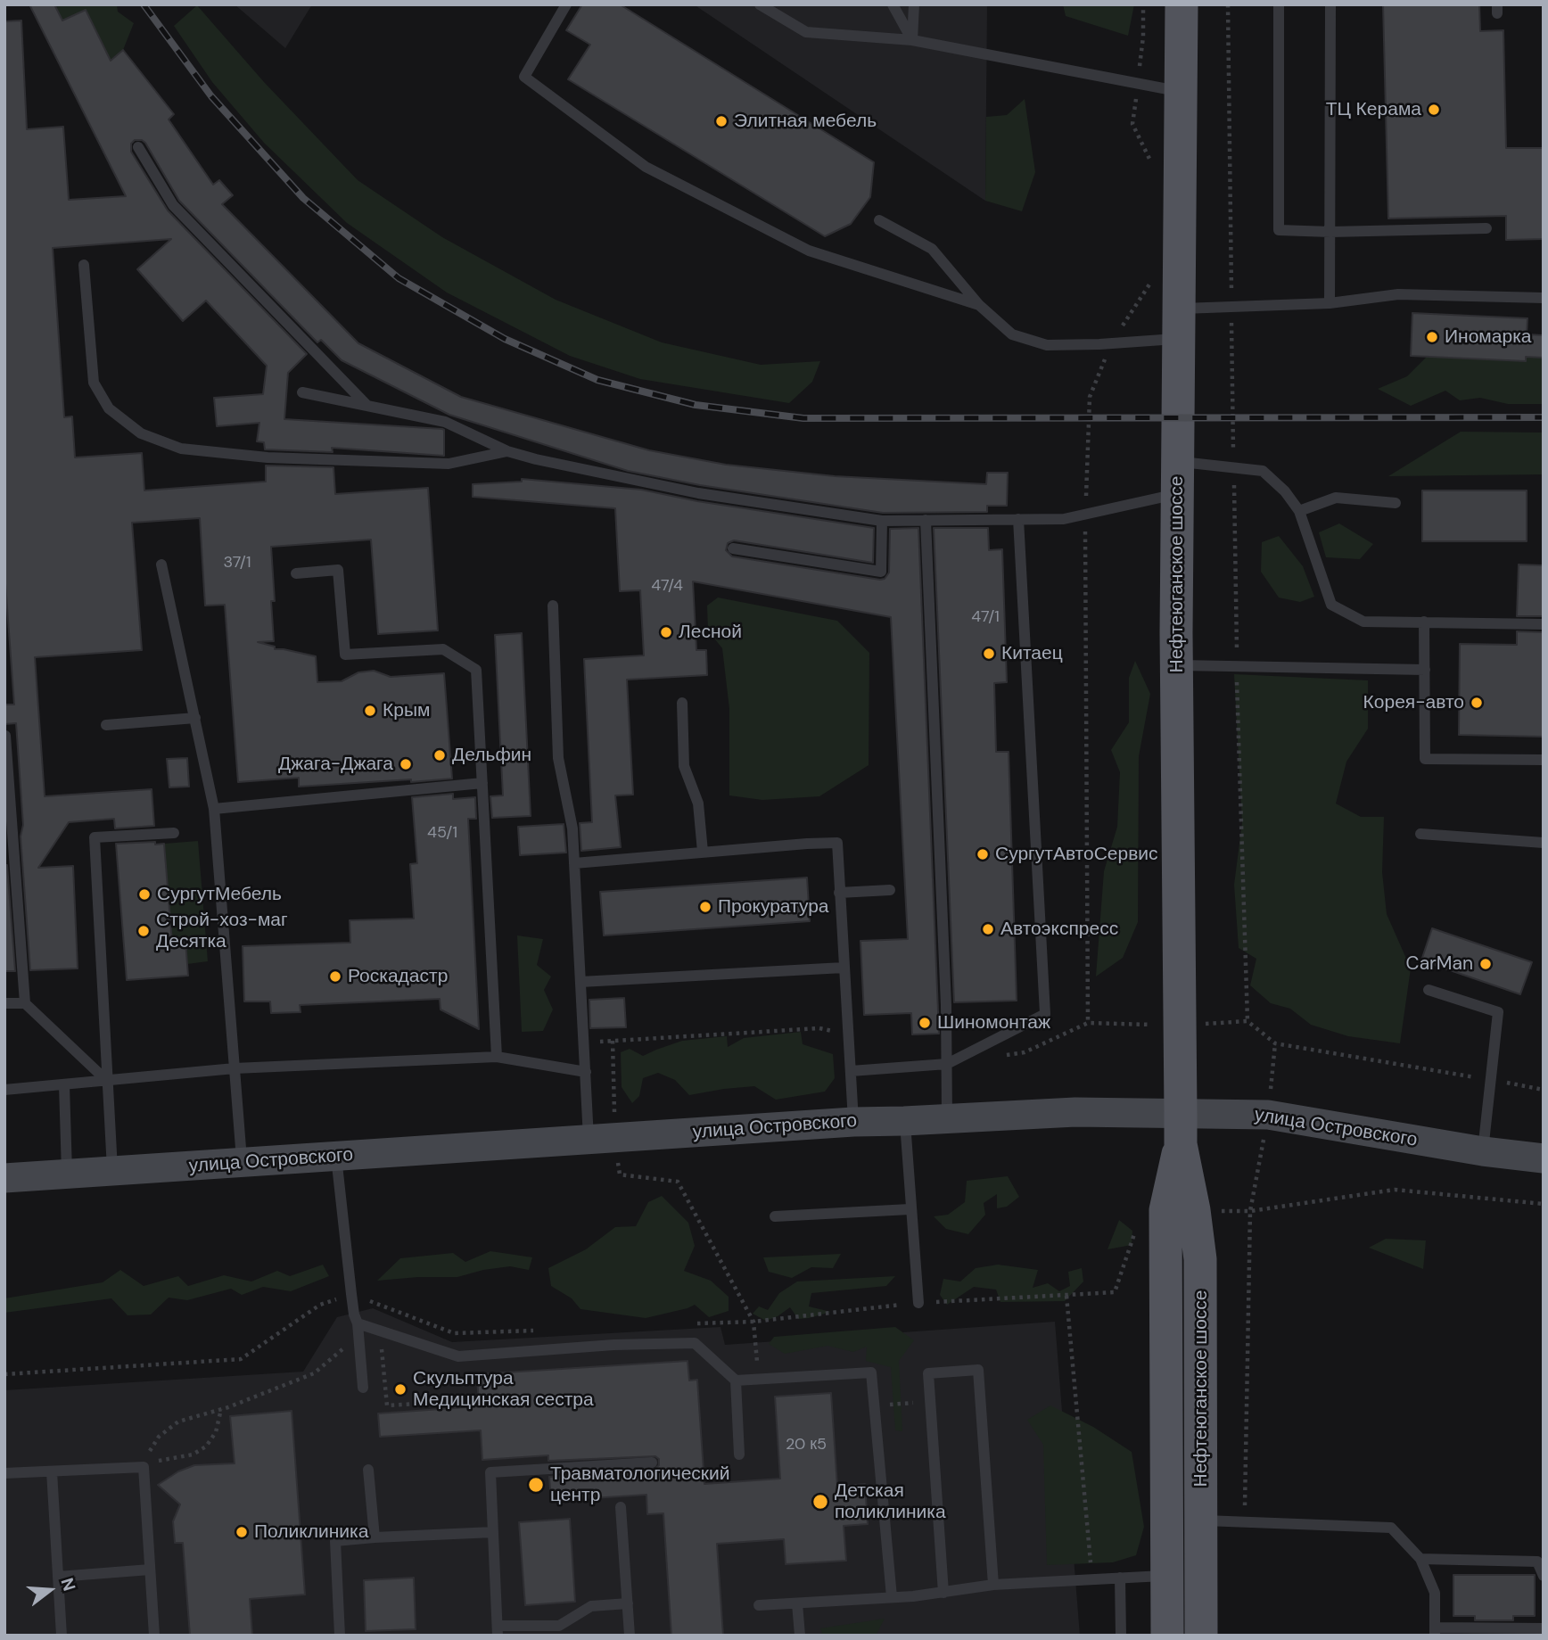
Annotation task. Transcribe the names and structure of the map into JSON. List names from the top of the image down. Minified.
{"streets":{"main road":["Нефтеюганское шоссе","улица Островского"]},"crossings":[["Нефтеюганское шоссе","улица Островского"]],"places":["ТЦ Керама","Элитная мебель","Иномарка","Лесной","Китаец","Корея-авто","Крым","Дельфин","Джага-Джага","СургутАвтоСервис","СургутМебель","Прокуратура","Автоэкспресс","Строй-хоз-маг Десятка","CarMan","Роскадастр","Шиномонтаж","Скульптура Медицинская сестра","Травматологический центр","Детская поликлиника","Поликлиника"],"house_numbers":["37/1","47/4","47/1","45/1","20 к5"],"north":"right"}
